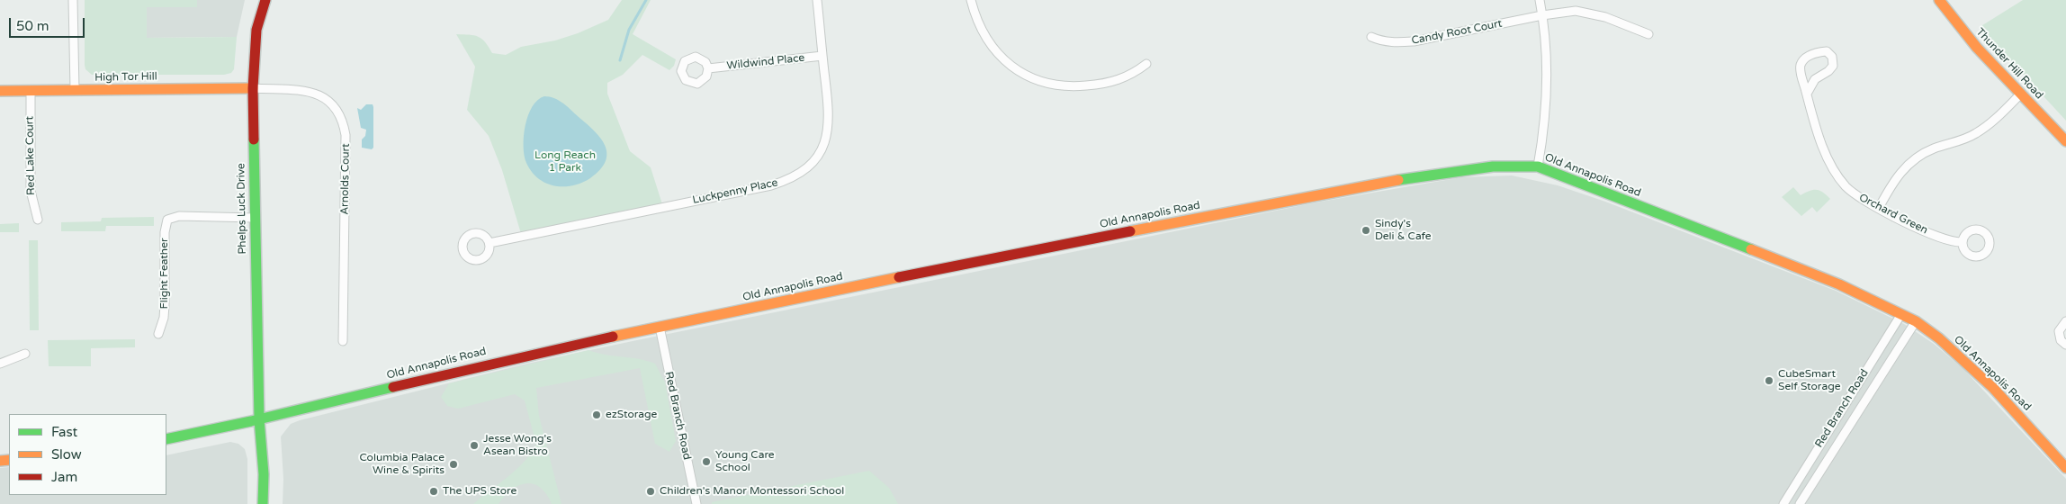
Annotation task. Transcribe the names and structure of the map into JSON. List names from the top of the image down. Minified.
{"streets":{"main road":["Thunder Hill Road","High Tor Hill","Old Annapolis Road","Phelps Luck Drive"],"street":["Candy Root Court","Wildwind Place","Red Lake Court","Arnolds Court","Luckpenny Place","Orchard Green","Flight Feather","Red Branch Road"]},"crossings":[["Wildwind Place","Luckpenny Place"],["High Tor Hill","Red Lake Court"],["High Tor Hill","Arnolds Court"],["High Tor Hill","Phelps Luck Drive"],["Old Annapolis Road","Phelps Luck Drive"],["Old Annapolis Road","Red Branch Road"],["Arnolds Court","Phelps Luck Drive"],["Phelps Luck Drive","Flight Feather"]],"parks":["Long Reach 1 Park"],"places":["Sindy's Deli & Cafe","CubeSmart Self Storage","ezStorage","Jesse Wong's Asean Bistro","Young Care School","Columbia Palace Wine & Spirits","The UPS Store","Children's Manor Montessori School"],"legend":["Fast","Slow","Jam"],"scale_bar":"50 m"}
